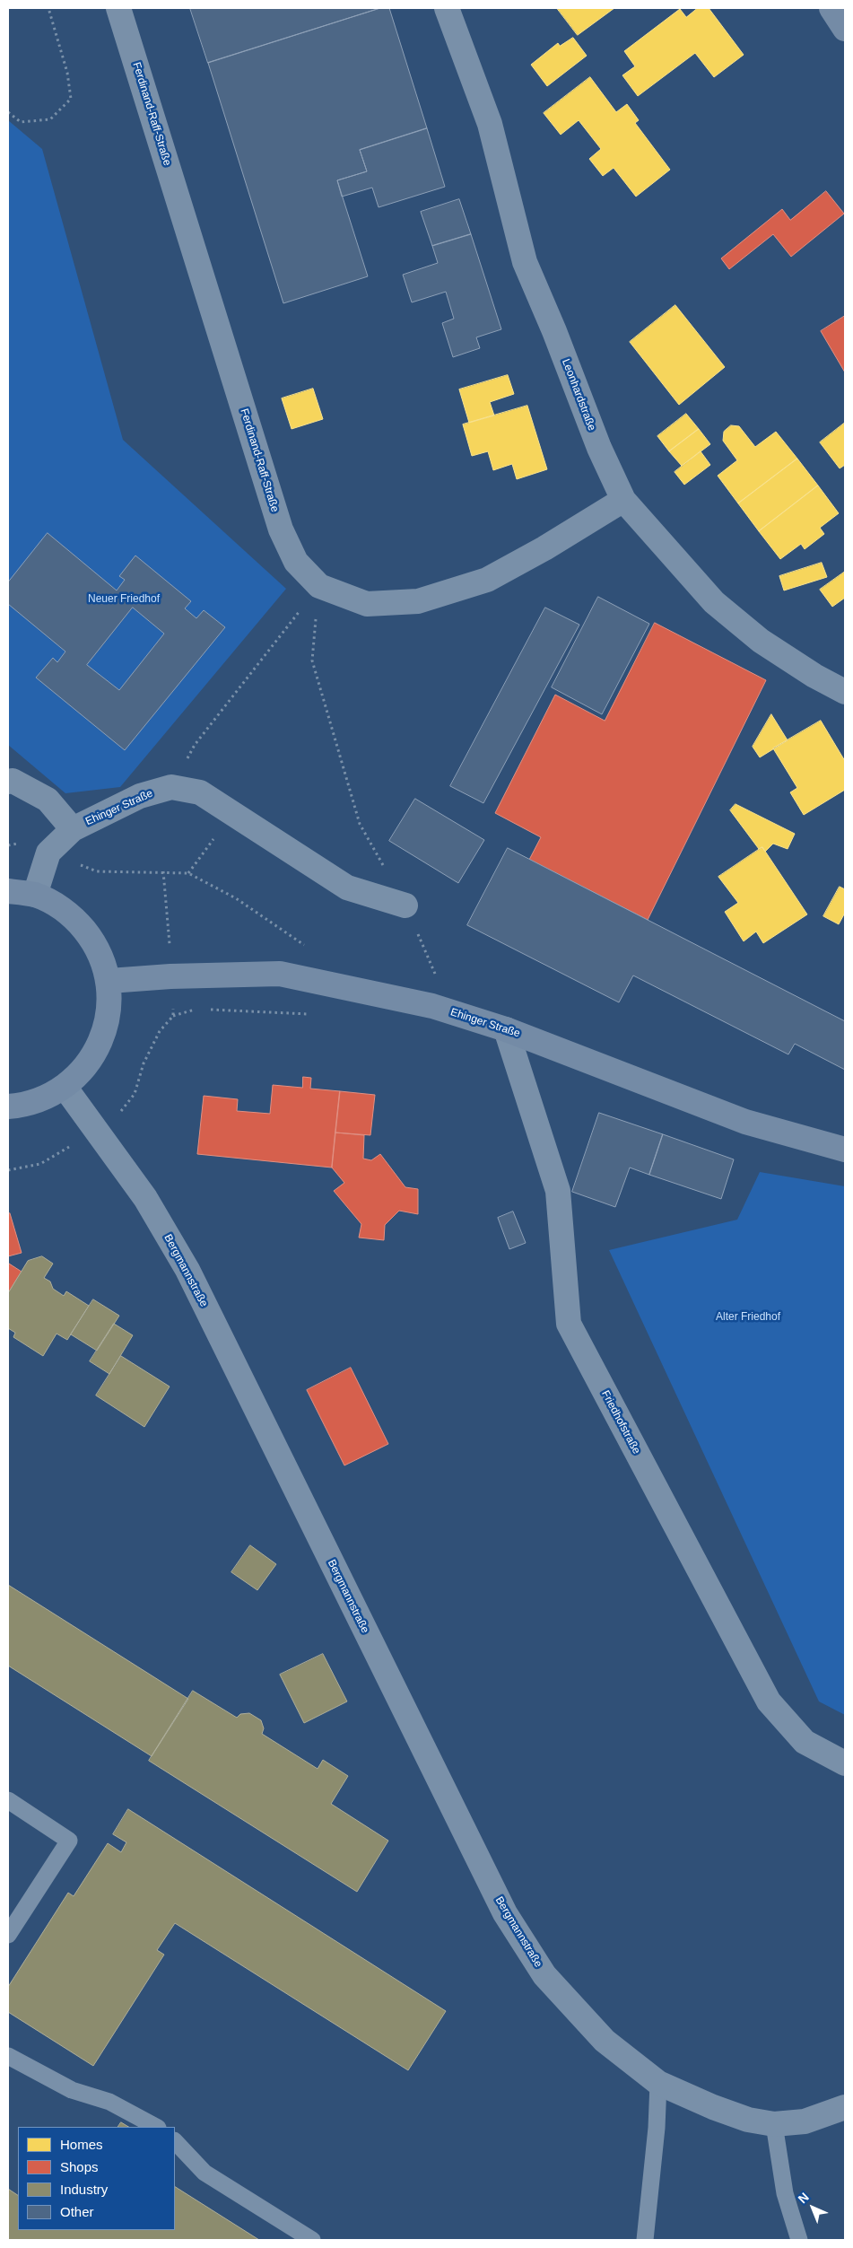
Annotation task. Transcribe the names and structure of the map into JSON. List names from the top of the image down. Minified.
{"streets":{"main road":["Ehinger Straße"],"street":["Ferdinand-Raff-Straße","Leonhardstraße","Bergmannstraße","Friedhofstraße"]},"crossings":[["Ferdinand-Raff-Straße","Leonhardstraße"],["Ehinger Straße","Friedhofstraße"]],"parks":["Neuer Friedhof","Alter Friedhof"],"legend":["Homes","Shops","Industry","Other"],"north":"top left"}
